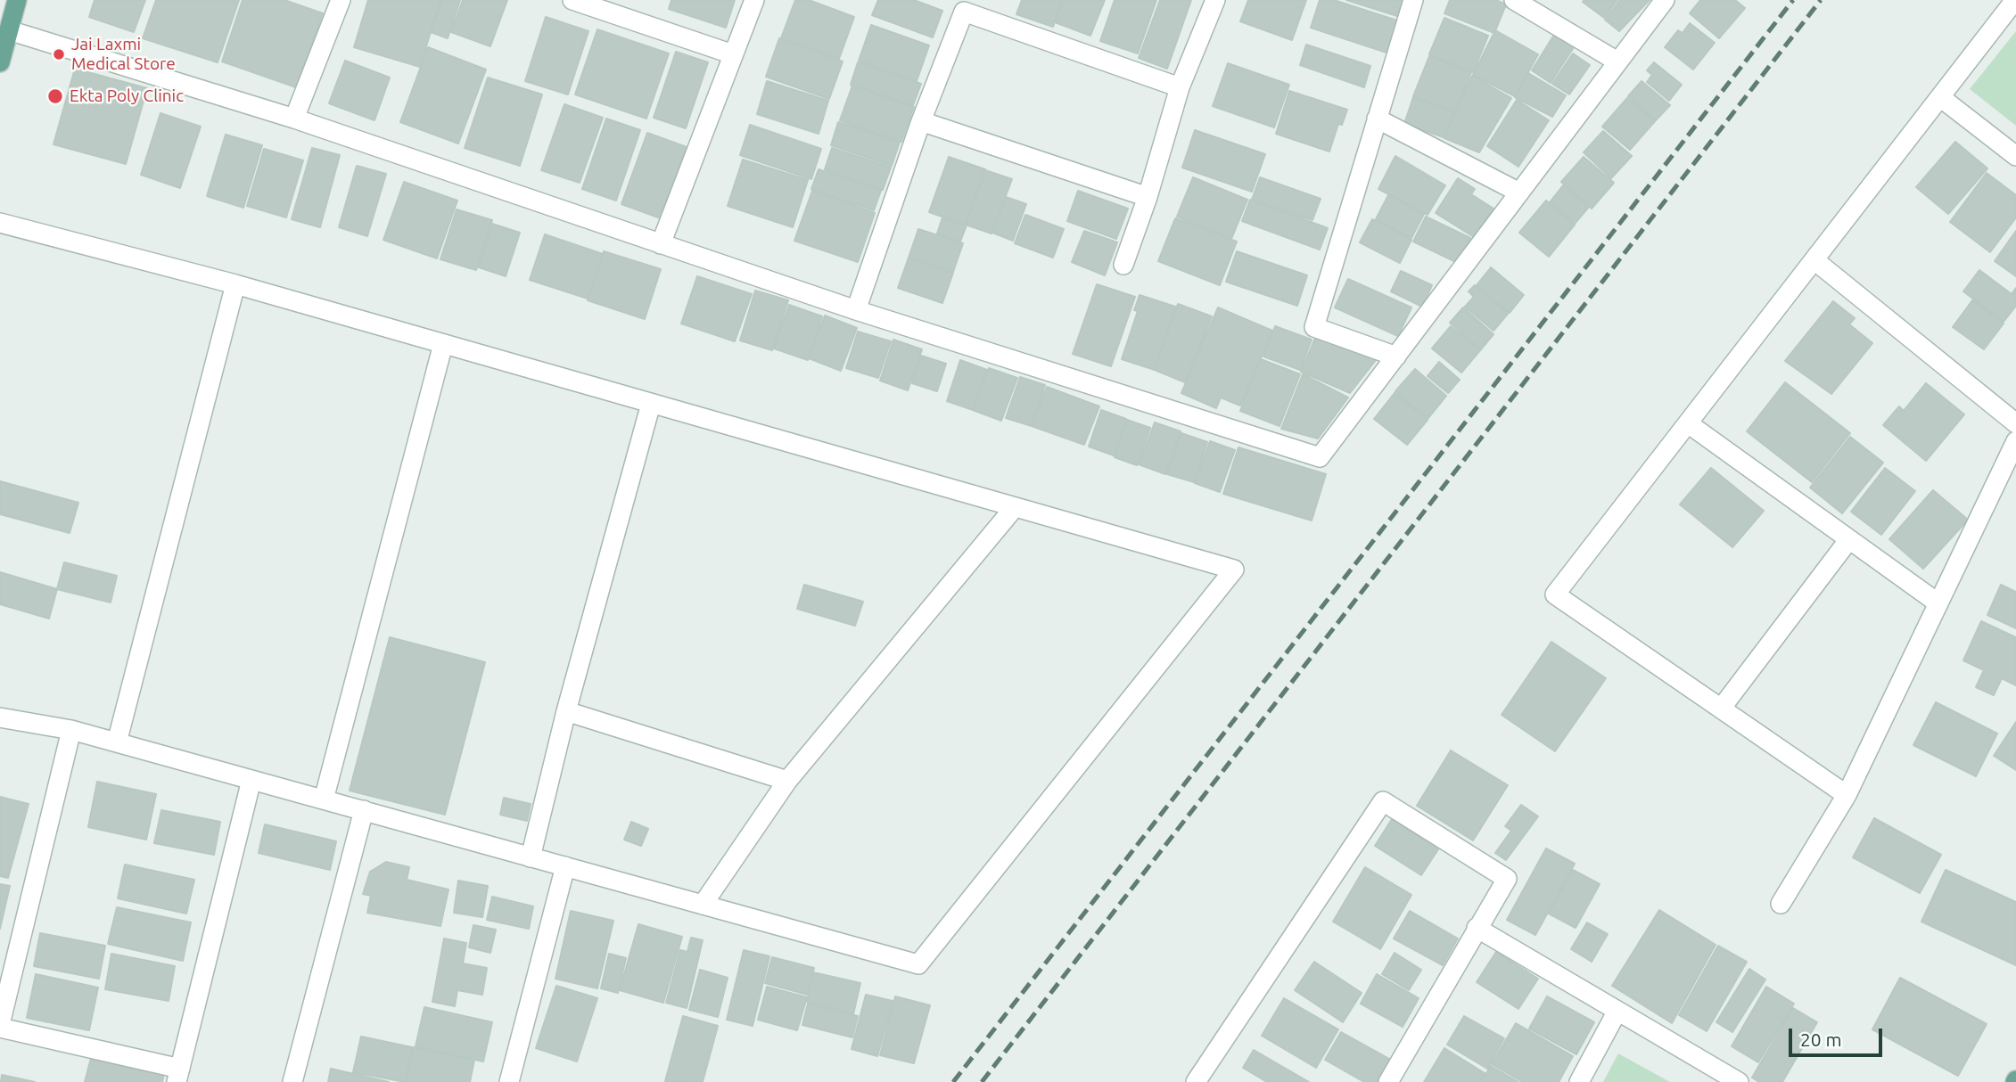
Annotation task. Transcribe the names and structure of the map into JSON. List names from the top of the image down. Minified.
{"places":["Jai Laxmi Medical Store","Ekta Poly Clinic"],"scale_bar":"20 m"}
